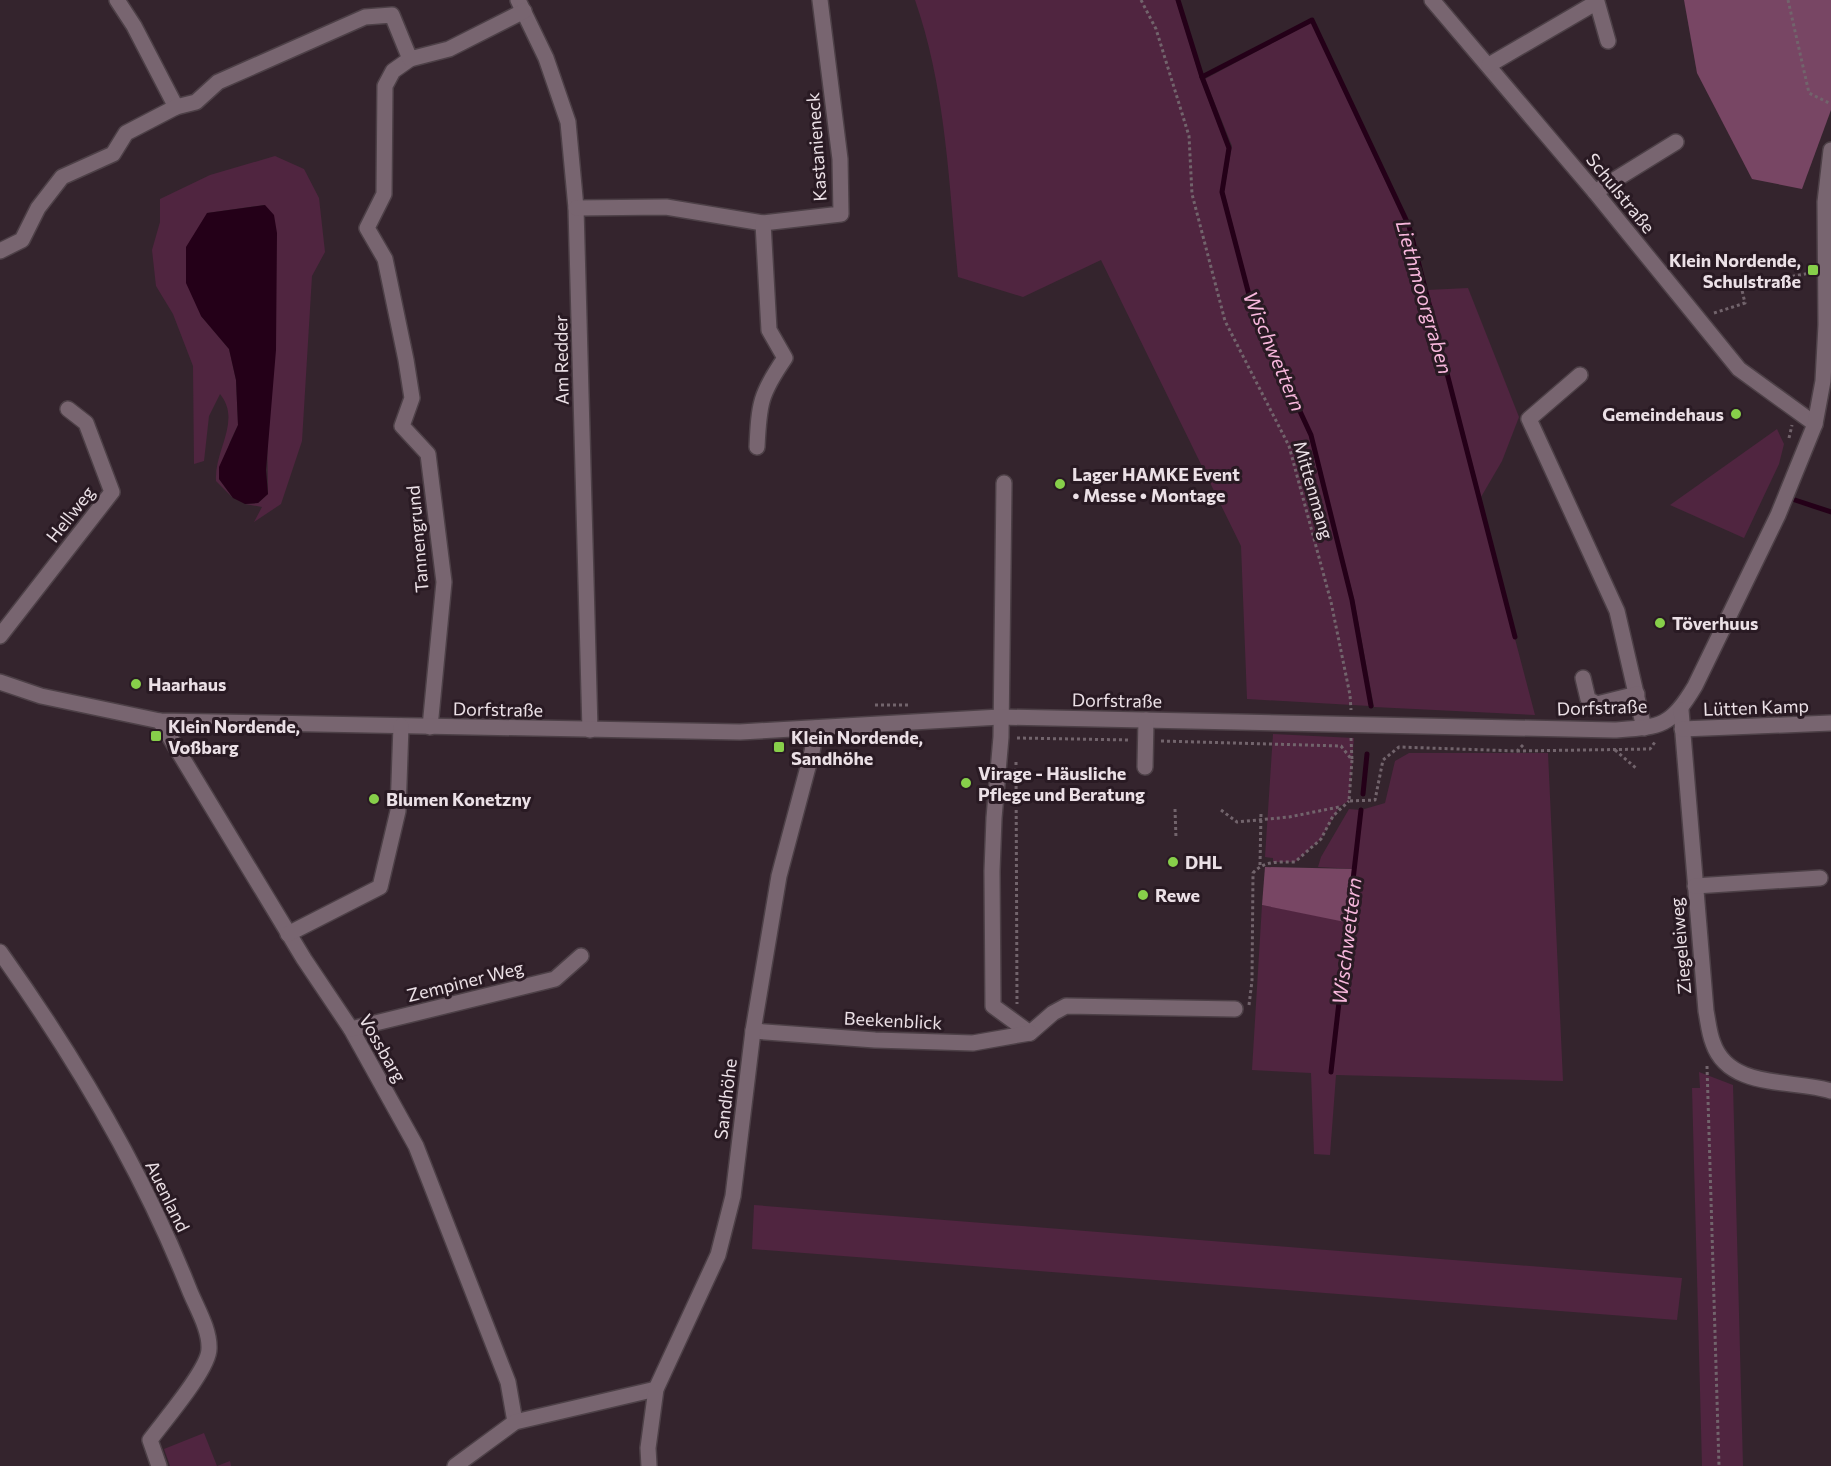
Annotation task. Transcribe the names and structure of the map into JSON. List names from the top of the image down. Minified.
{"streets":{"street":["Kastanieneck","Schulstraße","Am Redder","Hellweg","Tannengrund","Dorfstraße","Lütten Kamp","Ziegeleiweg","Zempiner Weg","Beekenblick","Vossbarg","Sandhöhe","Auenland"],"path":["Mittenmang"]},"crossings":[["Kastanieneck","Am Redder"],["Am Redder","Dorfstraße"],["Mittenmang","Dorfstraße"],["Tannengrund","Dorfstraße"],["Dorfstraße","Ziegeleiweg"],["Dorfstraße","Vossbarg"],["Dorfstraße","Sandhöhe"],["Lütten Kamp","Ziegeleiweg"],["Zempiner Weg","Vossbarg"],["Beekenblick","Sandhöhe"]],"water":["Liethmoorgraben","Wischwettern"],"places":{"transit":["Klein Nordende, Schulstraße","Klein Nordende, Voßbarg","Klein Nordende, Sandhöhe"],"other":["Gemeindehaus","Lager HAMKE Event • Messe • Montage","Töverhuus","Haarhaus","Virage - Häusliche Pflege und Beratung","Blumen Konetzny","DHL","Rewe"]}}
